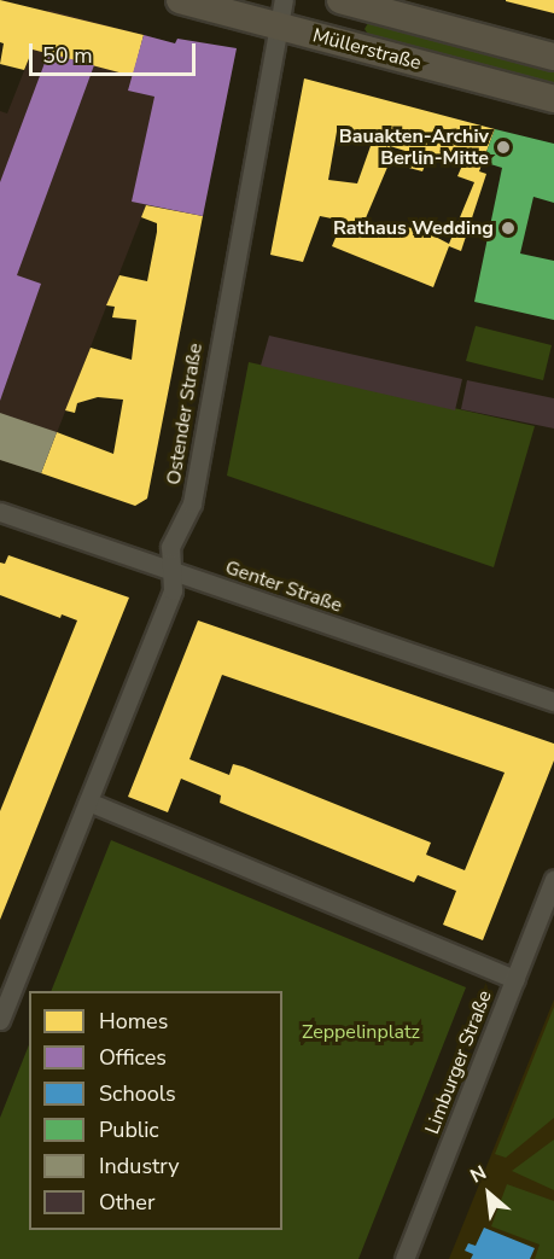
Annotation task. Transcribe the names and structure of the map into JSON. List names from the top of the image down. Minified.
{"streets":{"main road":["Müllerstraße"],"street":["Ostender Straße","Genter Straße","Limburger Straße"]},"crossings":[["Müllerstraße","Ostender Straße"],["Ostender Straße","Genter Straße"]],"parks":["Zeppelinplatz"],"places":["Bauakten-Archiv Berlin-Mitte","Rathaus Wedding"],"legend":["Homes","Offices","Schools","Public","Industry","Other"],"scale_bar":"50 m","north":"top left"}
